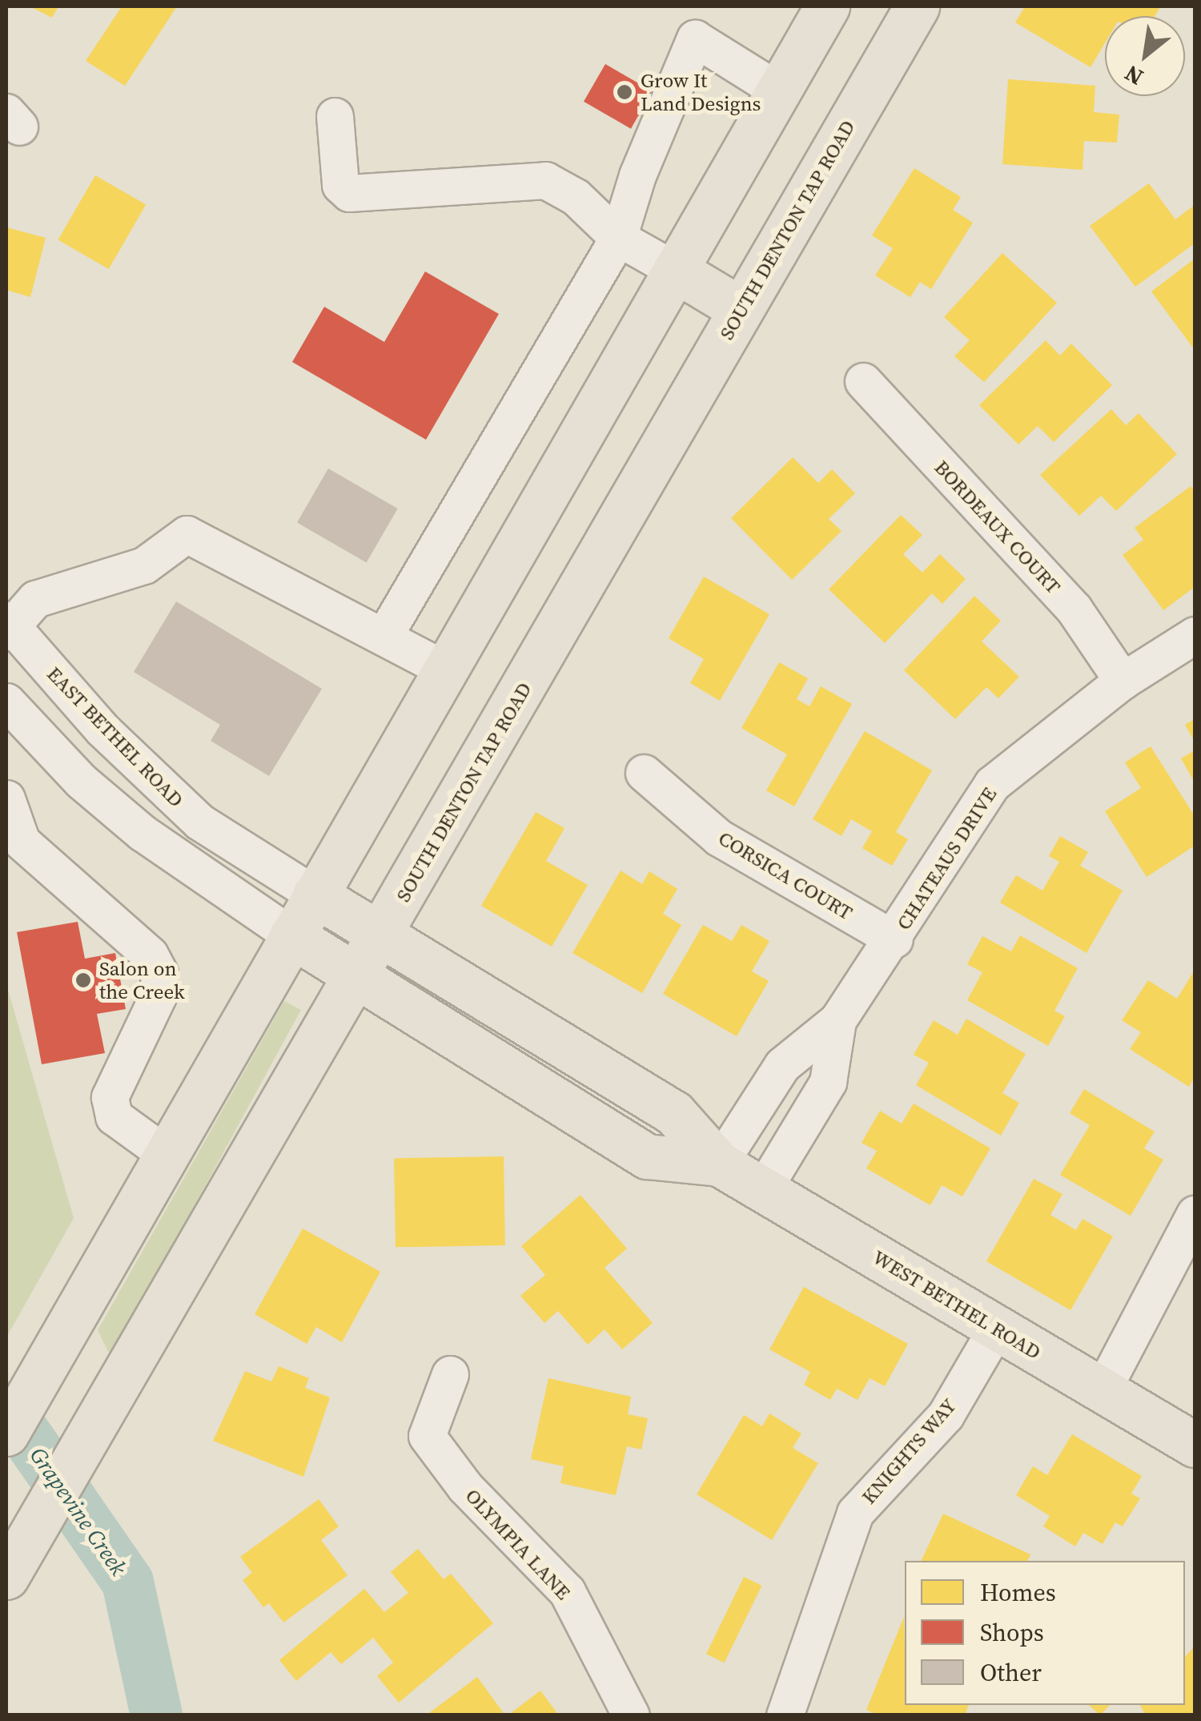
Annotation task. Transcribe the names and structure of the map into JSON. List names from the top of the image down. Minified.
{"streets":{"main road":["SOUTH DENTON TAP ROAD","WEST BETHEL ROAD"],"street":["BORDEAUX COURT","EAST BETHEL ROAD","CHATEAUS DRIVE","CORSICA COURT","KNIGHTS WAY","OLYMPIA LANE"]},"crossings":[["SOUTH DENTON TAP ROAD","WEST BETHEL ROAD"],["BORDEAUX COURT","CHATEAUS DRIVE"],["EAST BETHEL ROAD","WEST BETHEL ROAD"],["CHATEAUS DRIVE","CORSICA COURT"],["CHATEAUS DRIVE","WEST BETHEL ROAD"],["WEST BETHEL ROAD","KNIGHTS WAY"]],"water":["Grapevine Creek"],"places":["Grow It Land Designs","Salon on the Creek"],"legend":["Homes","Shops","Other"],"north":"bottom left"}
